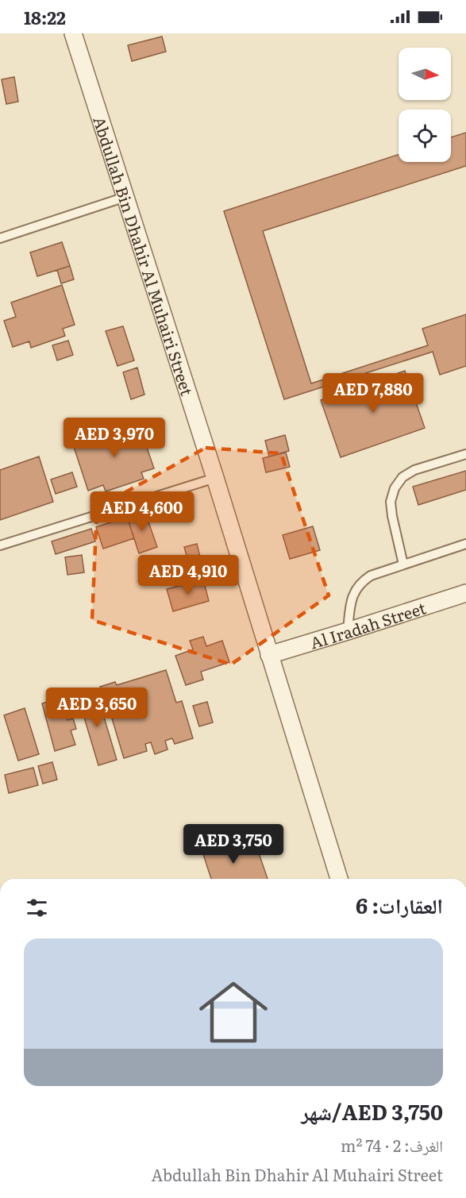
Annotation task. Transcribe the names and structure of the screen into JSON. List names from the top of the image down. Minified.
{"streets":{"street":["Abdullah Bin Dhahir Al Muhairi Street","Al Iradah Street"]},"crossings":[["Abdullah Bin Dhahir Al Muhairi Street","Al Iradah Street"]],"north":"right","page":{"status":"18:22","price":["AED 7,880","AED 3,970","AED 4,600","AED 4,910","AED 3,650","AED 3,750"],"heading":"العقارات: 6","list":[{"name":"AED 3,750/شهر","note":"الغرف: 2 · 74 m² · Abdullah Bin Dhahir Al Muhairi Street"}]}}
